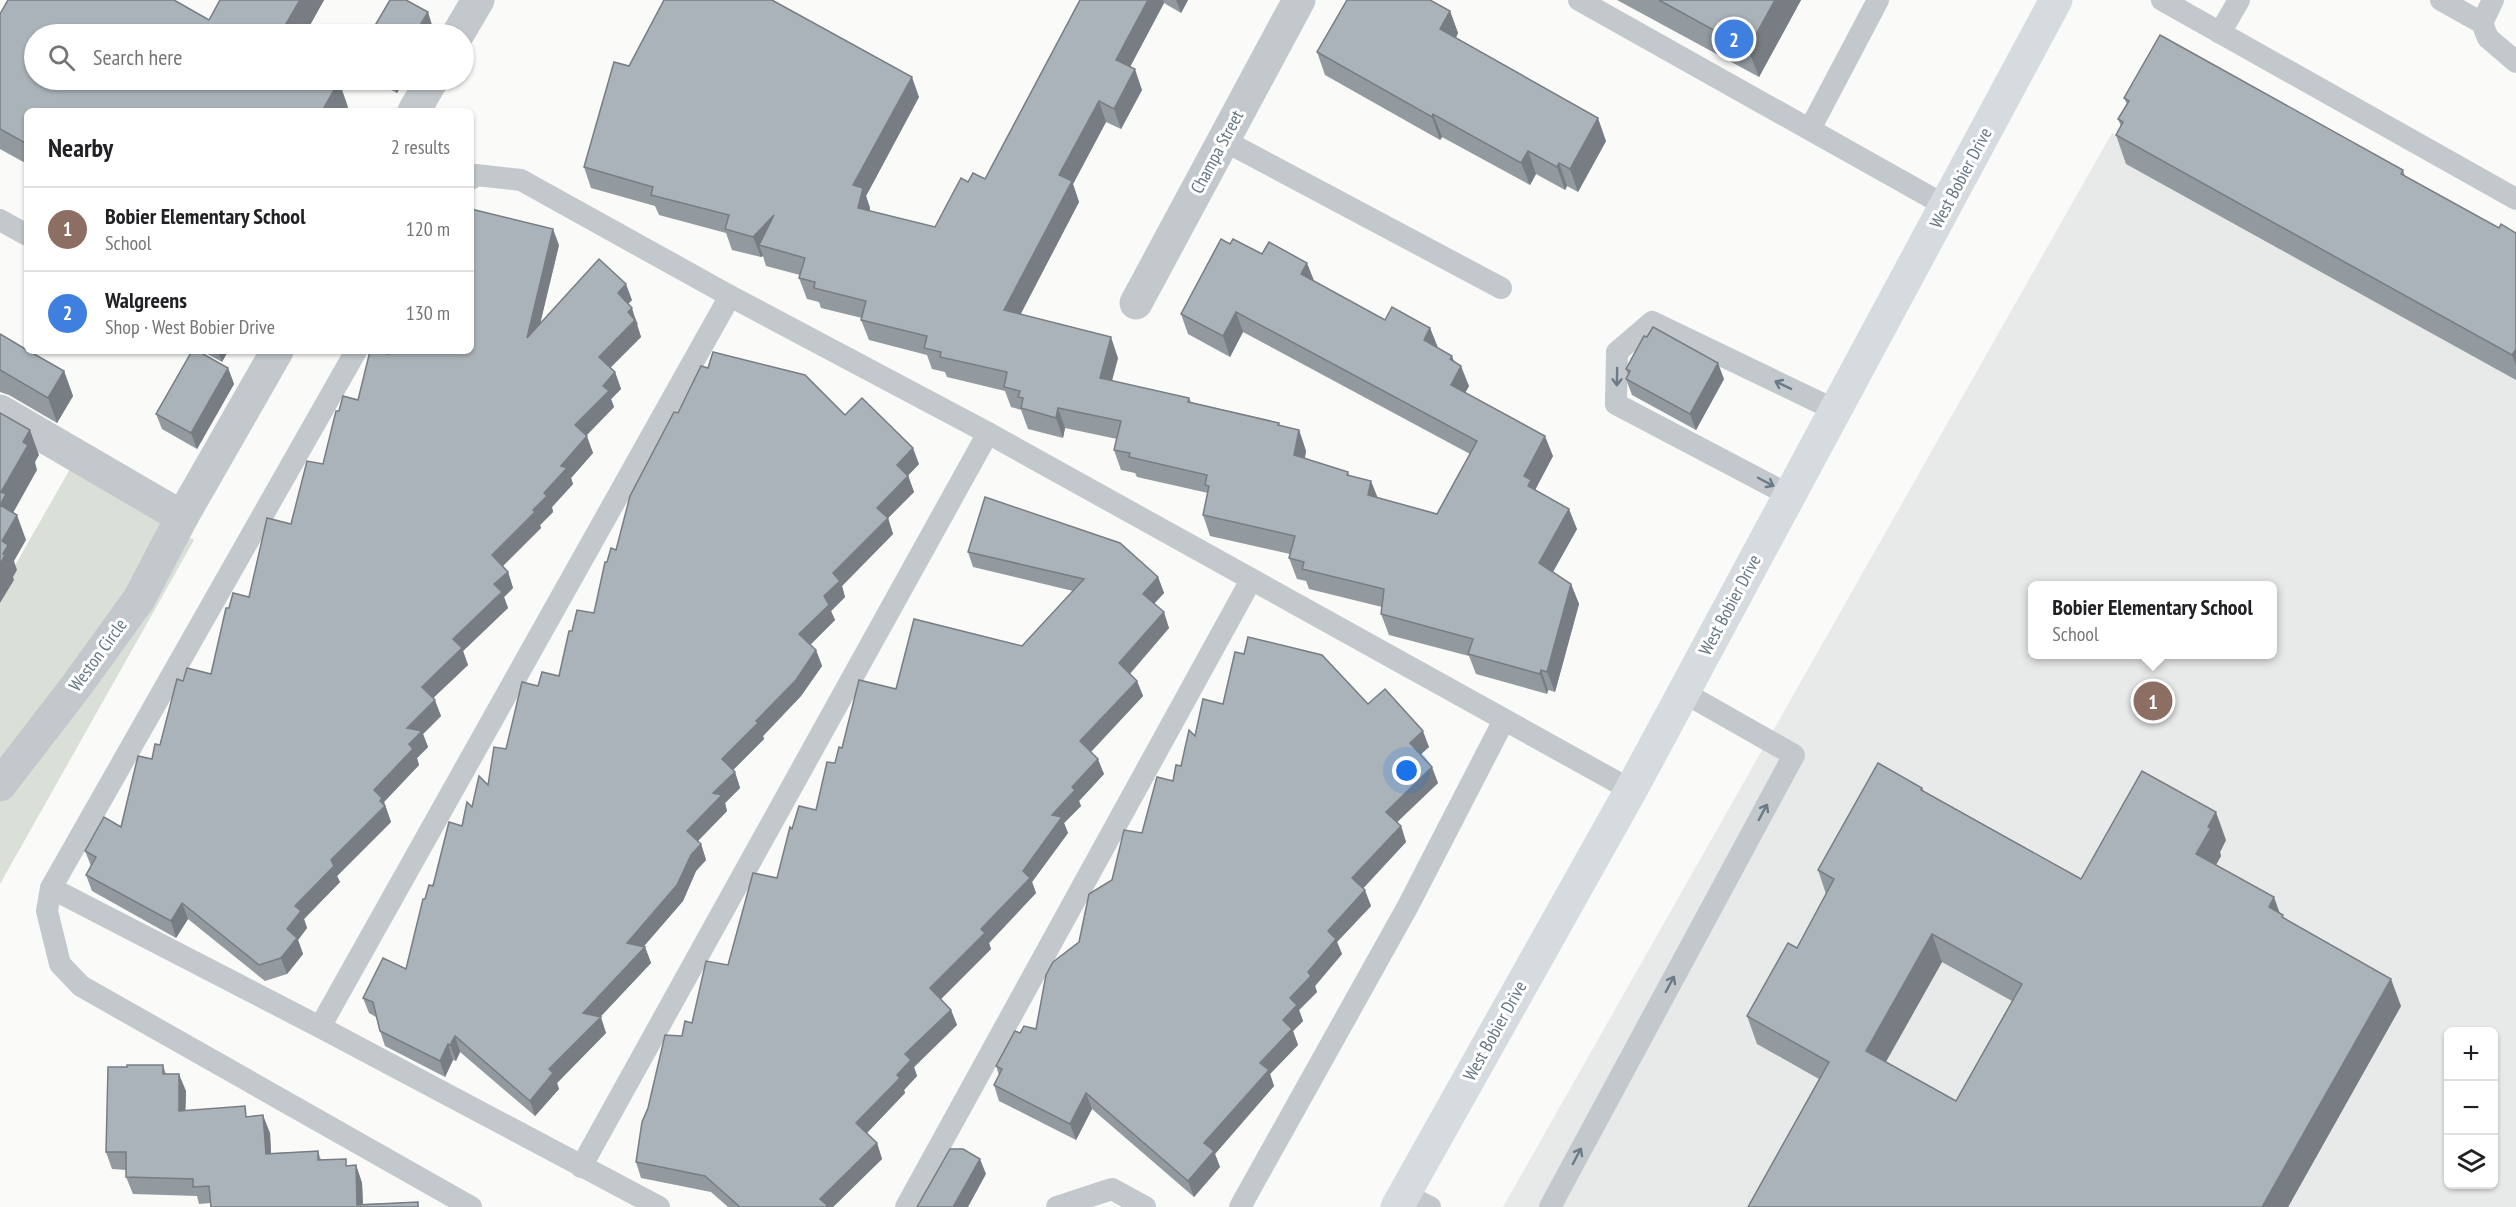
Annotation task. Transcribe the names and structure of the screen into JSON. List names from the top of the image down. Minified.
{"streets":{"main road":["West Bobier Drive"],"street":["Champa Street","Weston Circle"]},"page":{"pins":["2","1"],"search":"Search here","heading":["Nearby","2 results"],"list":[{"mark":"1","name":"Bobier Elementary School","note":"School","value":"120 m"},{"mark":"2","name":"Walgreens","note":"Shop · West Bobier Drive","value":"130 m"}],"popup":["Bobier Elementary School","School"],"map_buttons":["+","−"]}}
